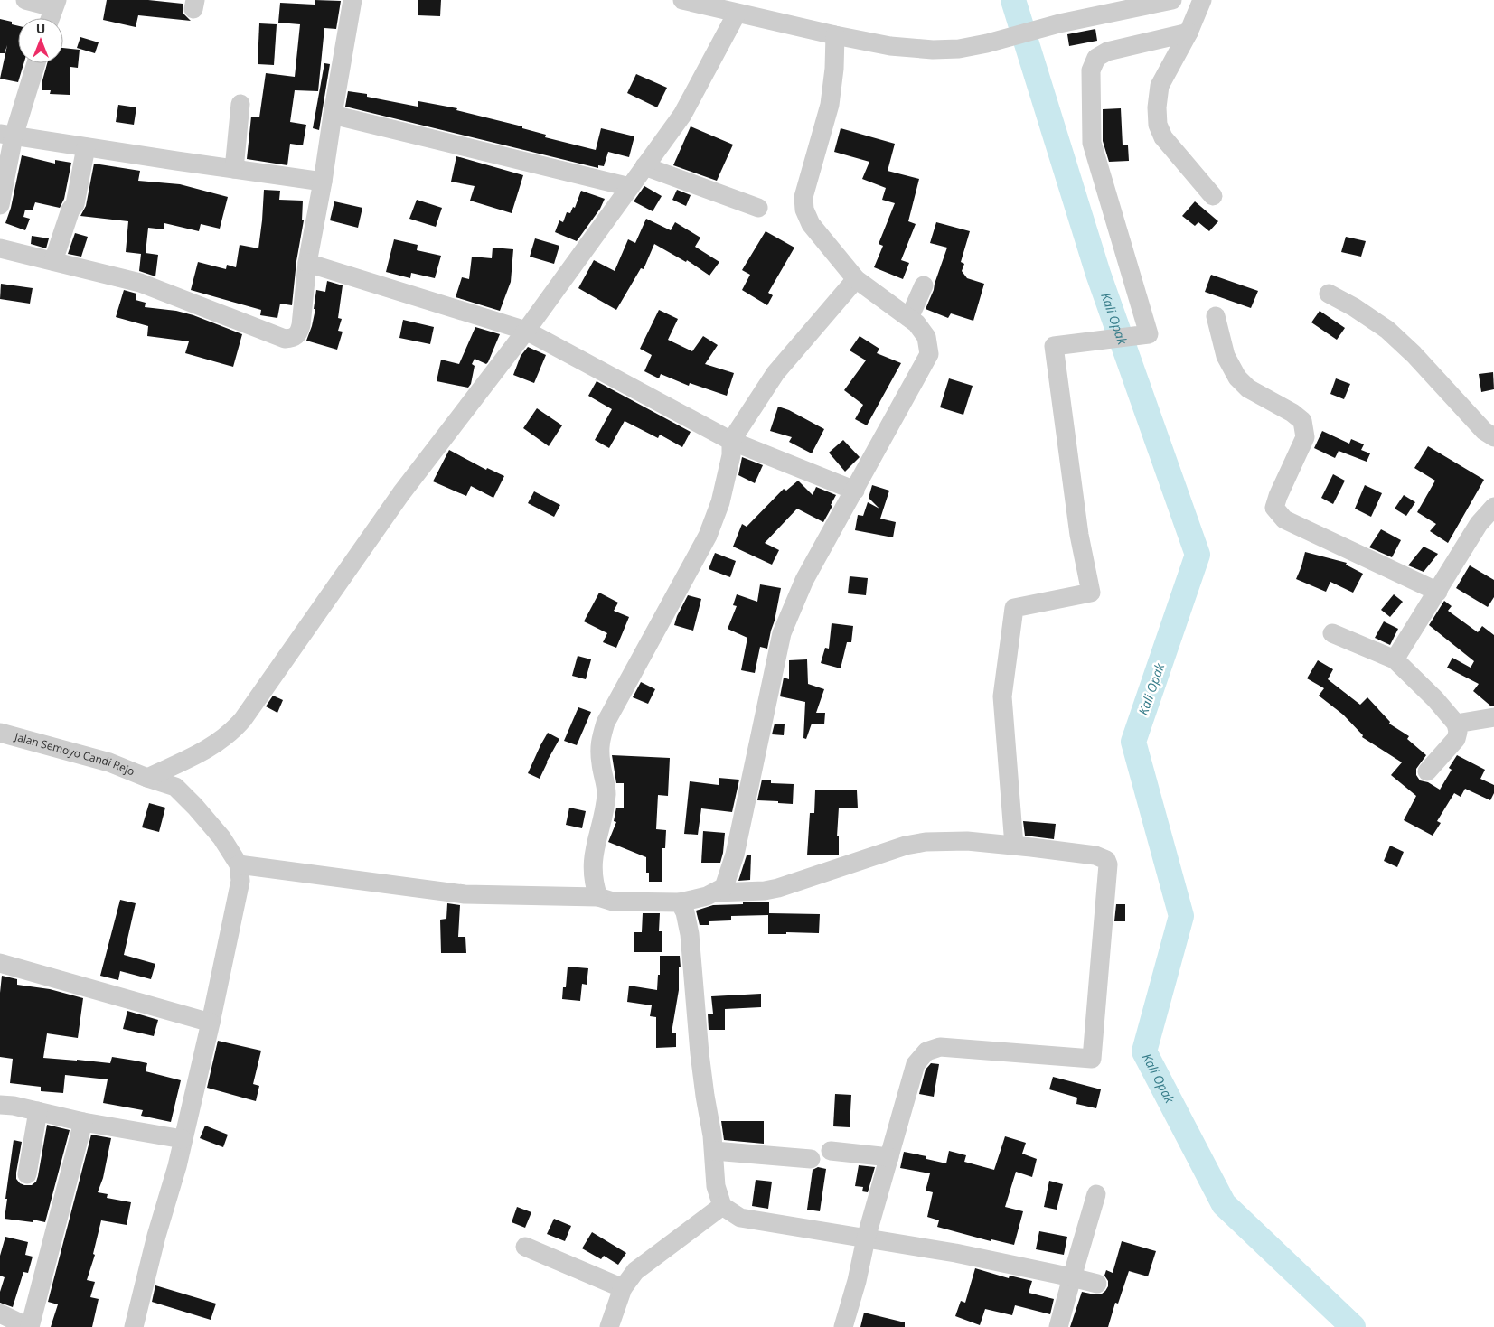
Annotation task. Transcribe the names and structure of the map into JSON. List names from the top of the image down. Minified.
{"streets":{"street":["Jalan Semoyo Candi Rejo"]},"water":["Kali Opak"],"north":"top"}
